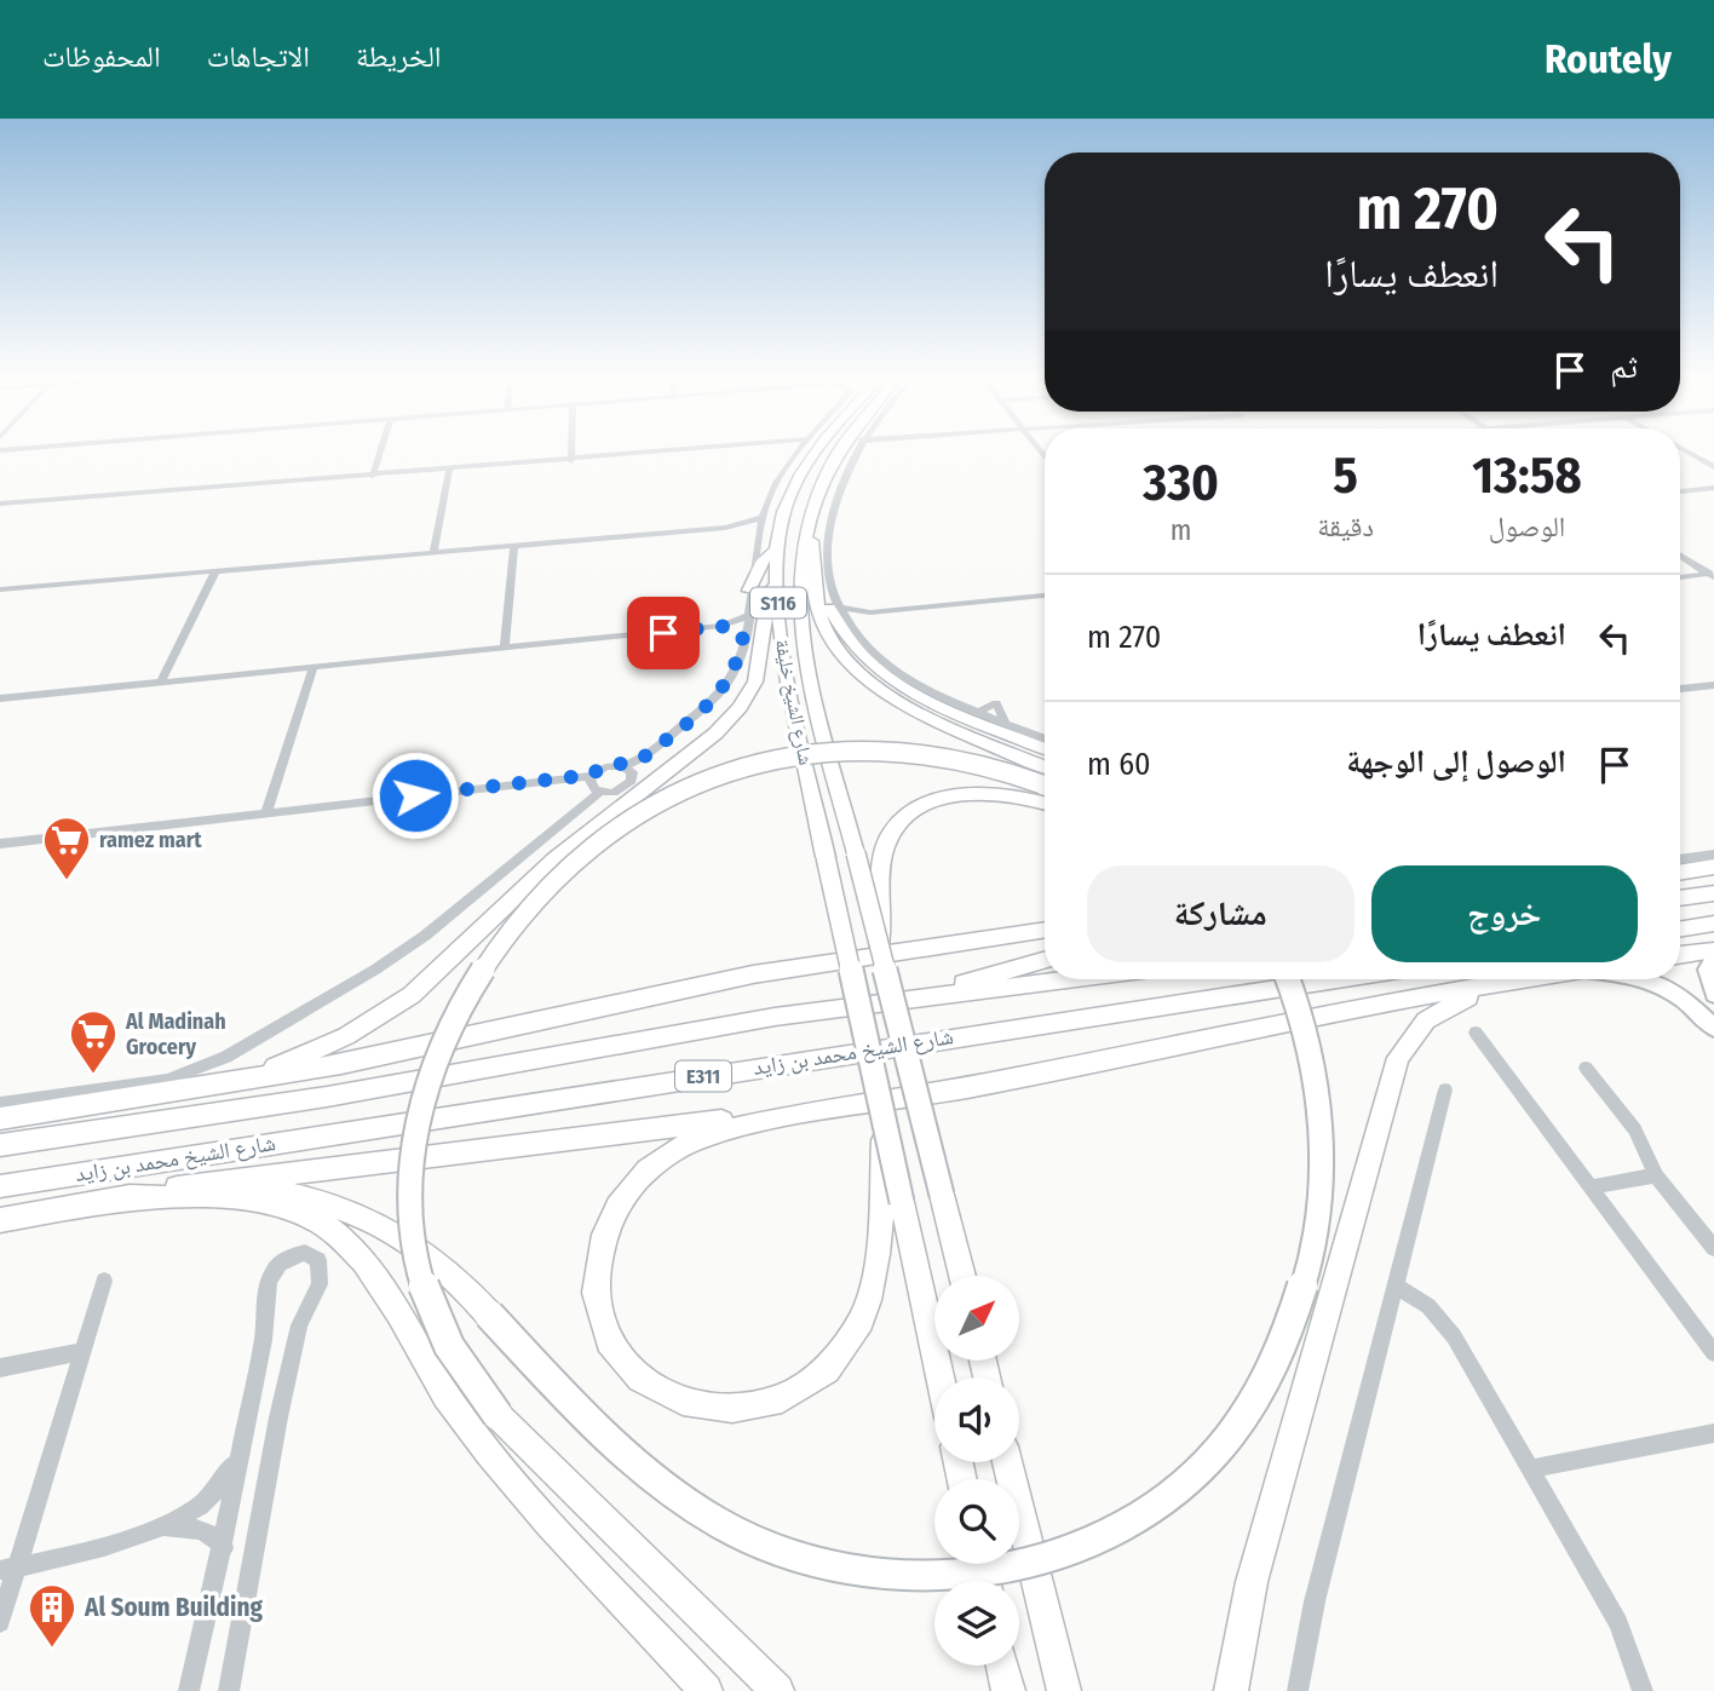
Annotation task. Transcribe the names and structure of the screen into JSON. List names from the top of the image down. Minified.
{"streets":{"highway":["S116","شارع الشيخ خليفة","شارع الشيخ محمد بن زايد","E311"]},"crossings":[["S116","شارع الشيخ خليفة"]],"places":{"supermarket":["ramez mart","Al Madinah Grocery"],"building":["Al Soum Building"]},"north":"top right","page":{"header":"Routely","nav":["الخريطة","الاتجاهات","المحفوظات"],"turn":["270 m","انعطف يسارًا"],"then":"ثم","eta":["13:58","الوصول","5","دقيقة","330","m"],"list":[{"name":"انعطف يسارًا","value":"270 m"},{"name":"الوصول إلى الوجهة","value":"60 m"}],"buttons":["خروج","مشاركة"]}}
